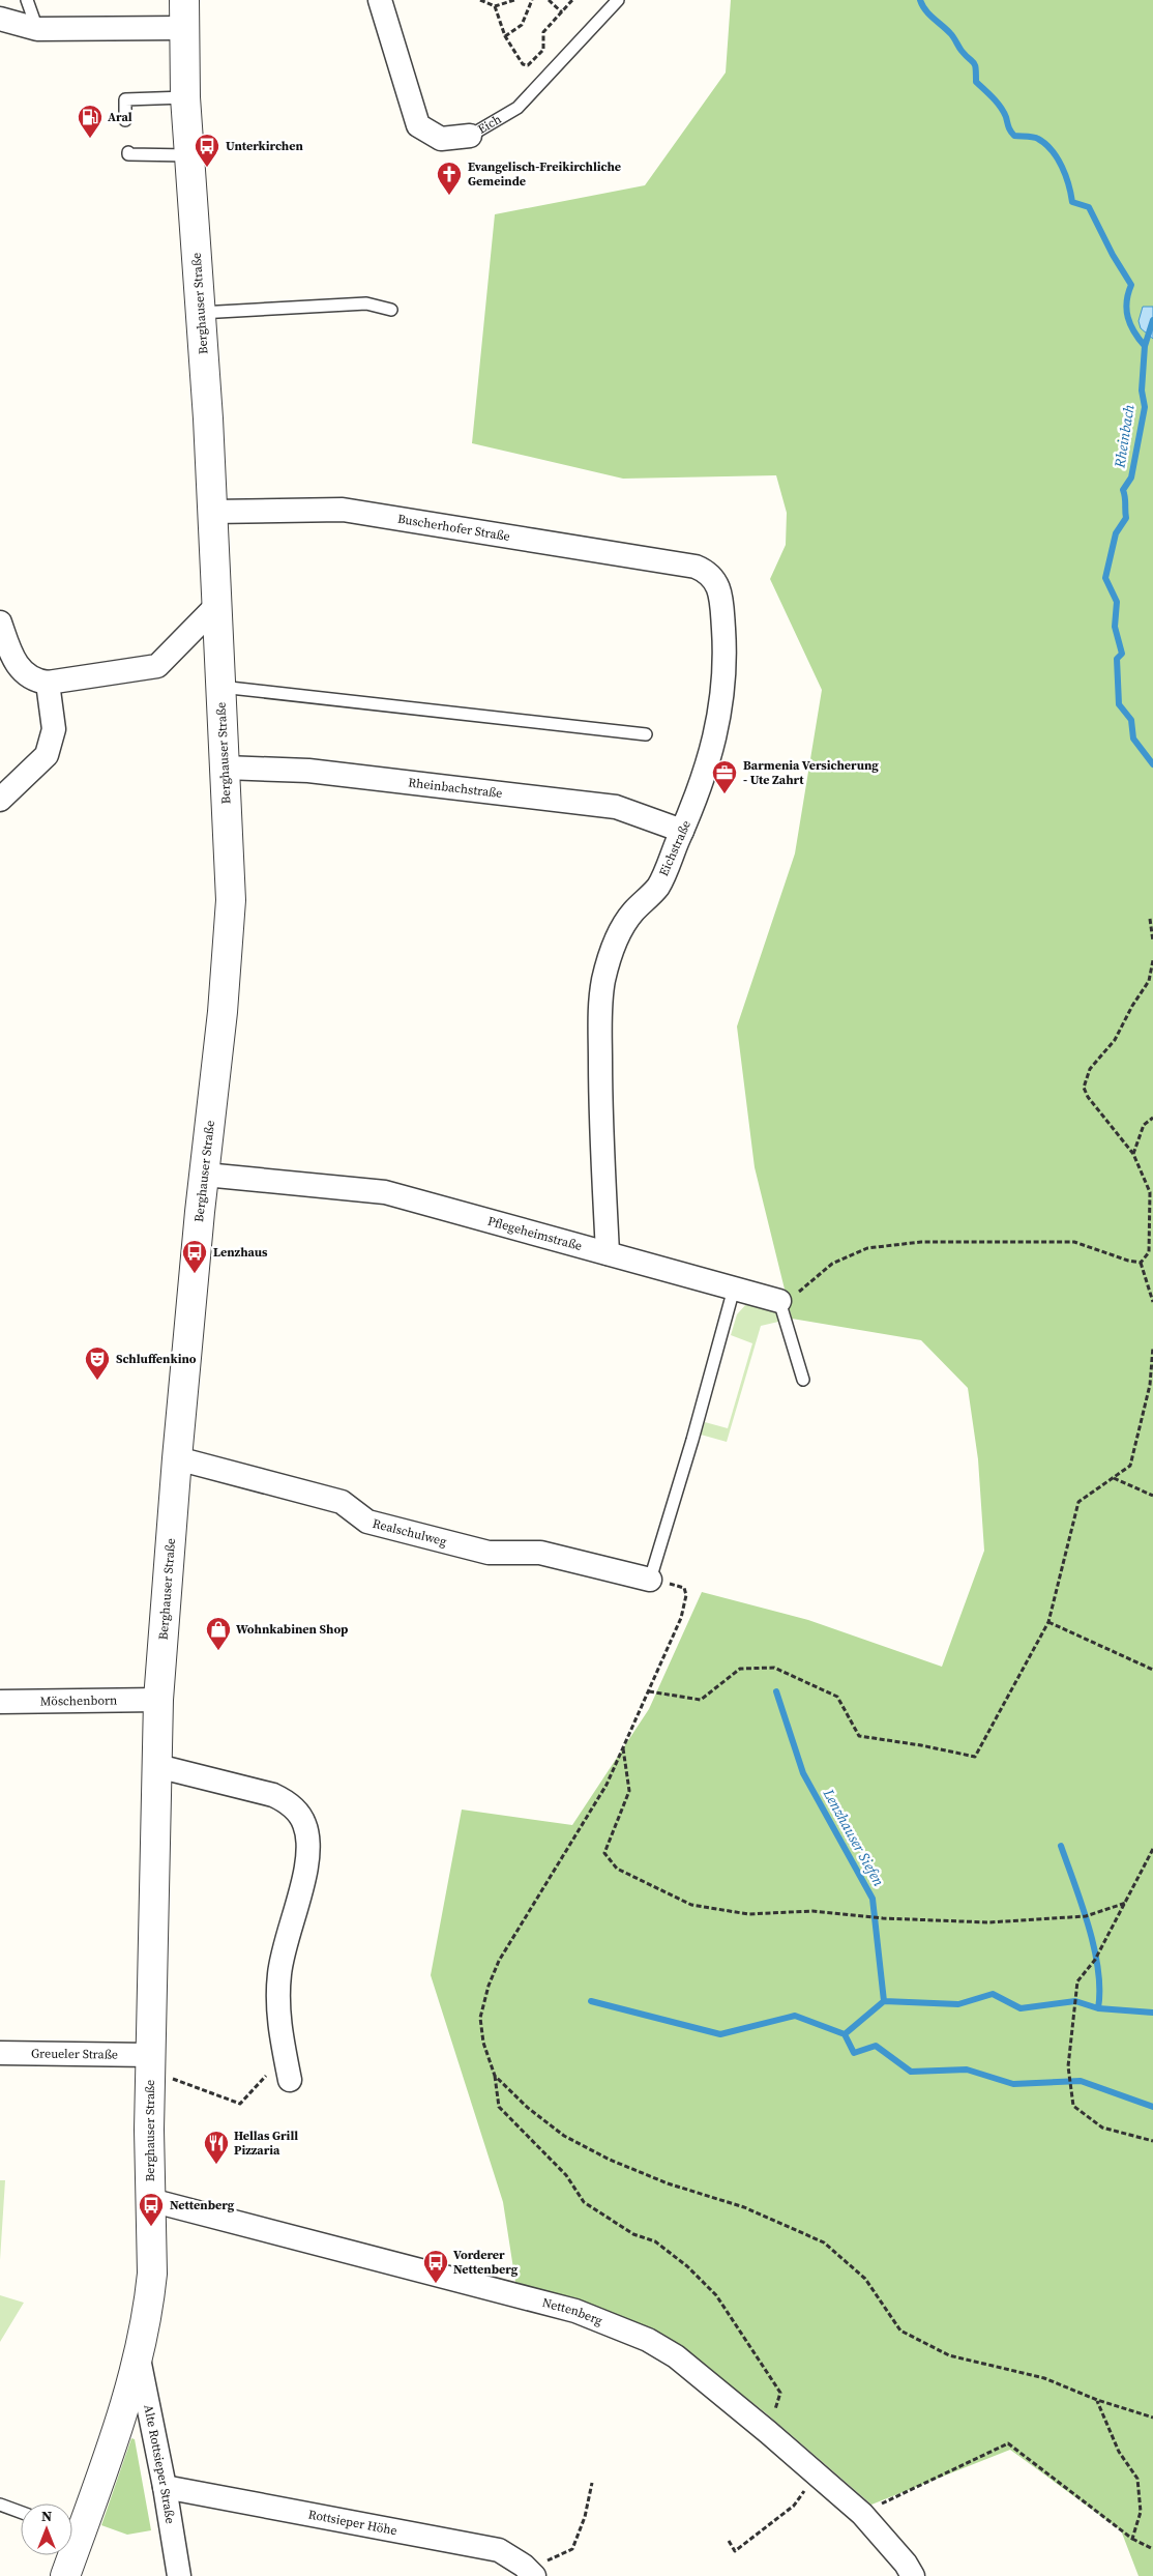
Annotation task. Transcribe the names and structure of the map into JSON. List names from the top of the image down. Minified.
{"streets":{"street":["Eich","Berghauser Straße","Buscherhofer Straße","Rheinbachstraße","Eichstraße","Pflegeheimstraße","Realschulweg","Möschenborn","Greueler Straße","Nettenberg","Alte Rottsieper Straße","Rottsieper Höhe"]},"crossings":[["Berghauser Straße","Buscherhofer Straße"],["Berghauser Straße","Rheinbachstraße"],["Berghauser Straße","Pflegeheimstraße"],["Berghauser Straße","Realschulweg"],["Berghauser Straße","Möschenborn"],["Berghauser Straße","Greueler Straße"],["Berghauser Straße","Nettenberg"],["Berghauser Straße","Alte Rottsieper Straße"],["Buscherhofer Straße","Eichstraße"],["Rheinbachstraße","Eichstraße"],["Eichstraße","Pflegeheimstraße"],["Alte Rottsieper Straße","Rottsieper Höhe"]],"water":["Rheinbach","Lenzhauser Siefen"],"places":{"fuel station":["Aral"],"bus stop":["Unterkirchen","Lenzhaus","Nettenberg","Vorderer Nettenberg"],"church":["Evangelisch-Freikirchliche Gemeinde"],"office":["Barmenia Versicherung - Ute Zahrt"],"theatre":["Schluffenkino"],"shop":["Wohnkabinen Shop"],"restaurant":["Hellas Grill Pizzaria"]},"north":"top"}
